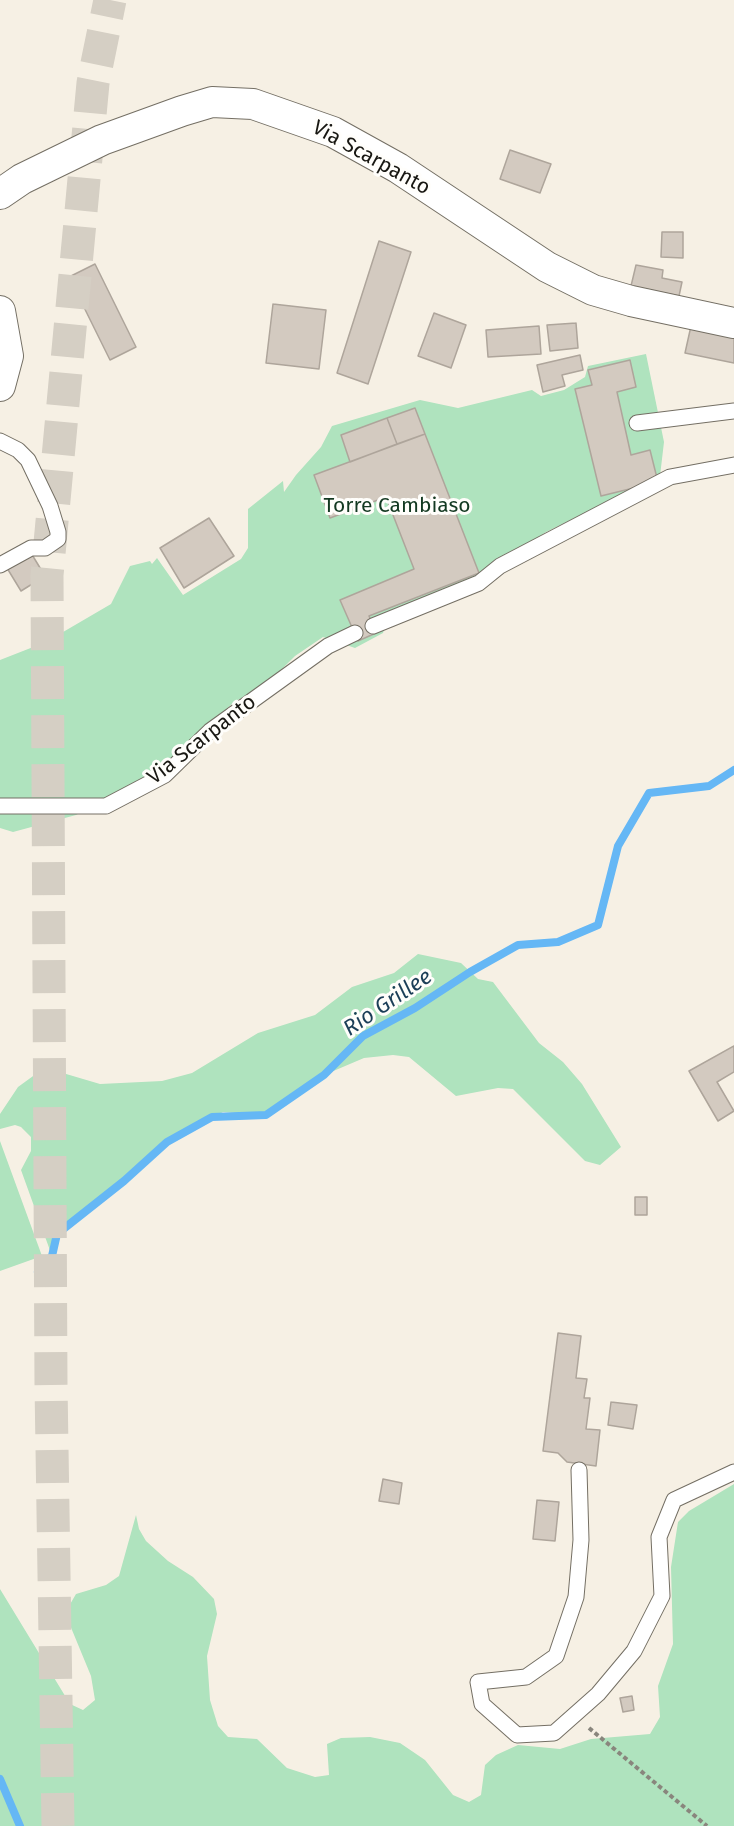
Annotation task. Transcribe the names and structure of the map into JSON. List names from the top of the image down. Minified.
{"streets":{"street":["Via Scarpanto"]},"water":["Rio Grillee"],"parks":["Torre Cambiaso"]}
